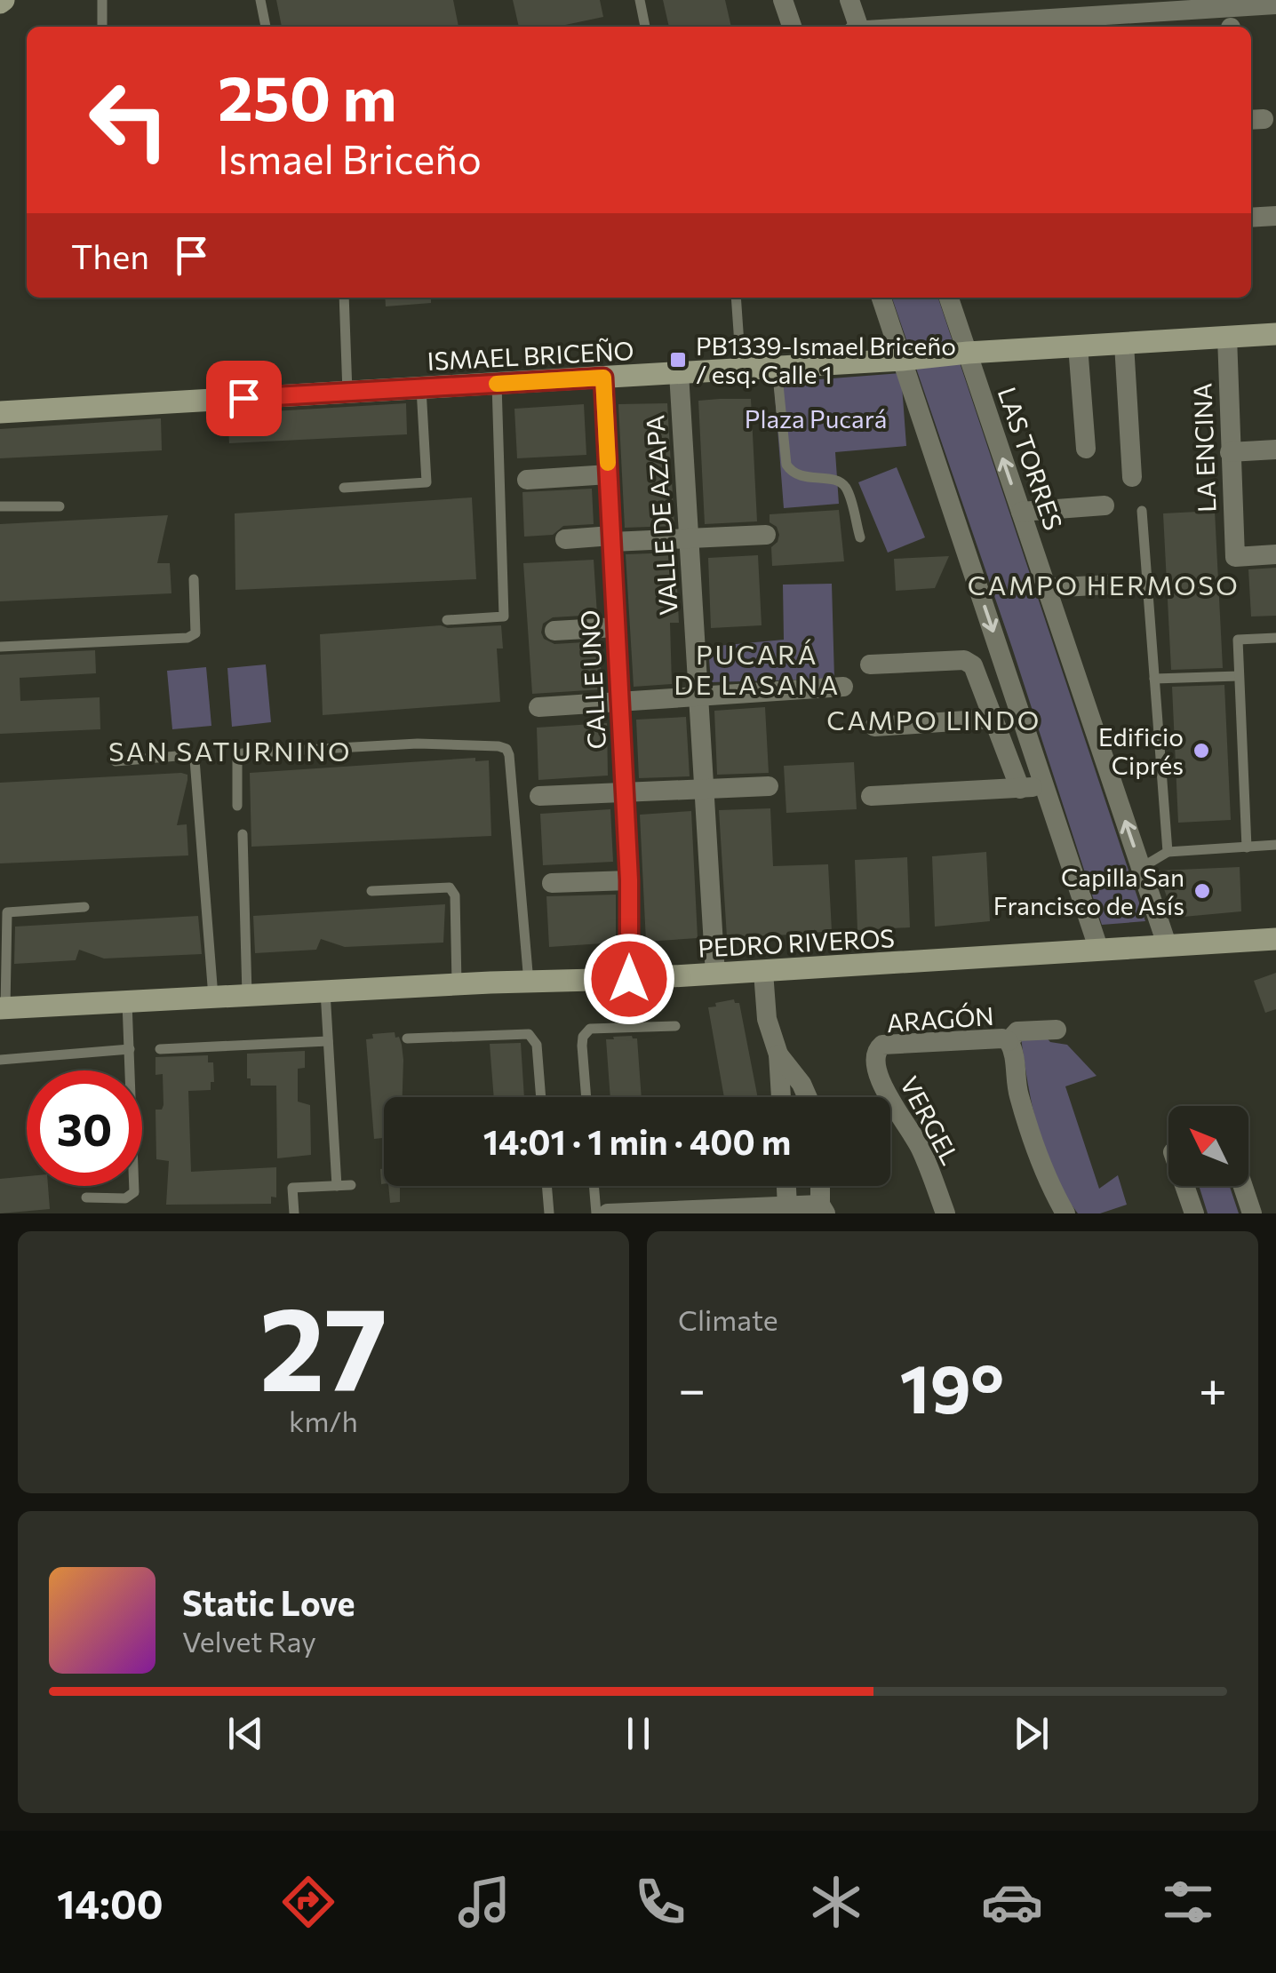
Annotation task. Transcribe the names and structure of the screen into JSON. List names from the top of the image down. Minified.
{"streets":{"street":["ISMAEL BRICEÑO","LA ENCINA","LAS TORRES","VALLE DE AZAPA","CALLE UNO","PEDRO RIVEROS","ARAGÓN","VERGEL"]},"crossings":[["ISMAEL BRICEÑO","LA ENCINA"],["ISMAEL BRICEÑO","LAS TORRES"],["ISMAEL BRICEÑO","VALLE DE AZAPA"],["ISMAEL BRICEÑO","CALLE UNO"],["LAS TORRES","PEDRO RIVEROS"],["VALLE DE AZAPA","PEDRO RIVEROS"],["CALLE UNO","PEDRO RIVEROS"],["ARAGÓN","VERGEL"]],"districts":["CAMPO HERMOSO","PUCARÁ DE LASANA","CAMPO LINDO","SAN SATURNINO"],"parks":["Plaza Pucará"],"places":{"transit":["PB1339-Ismael Briceño / esq. Calle 1"],"other":["Edificio Ciprés","Capilla San Francisco de Asís"]},"north":"top left","page":{"turn":["250 m","Ismael Briceño"],"then":"Then","limit":"30","trip":"14:01 · 1 min · 400 m","tile":[["27","km/h"],"Climate"],"heat":["−","19°","+"],"song":["Static Love","Velvet Ray"],"tabs":"14:00"}}
